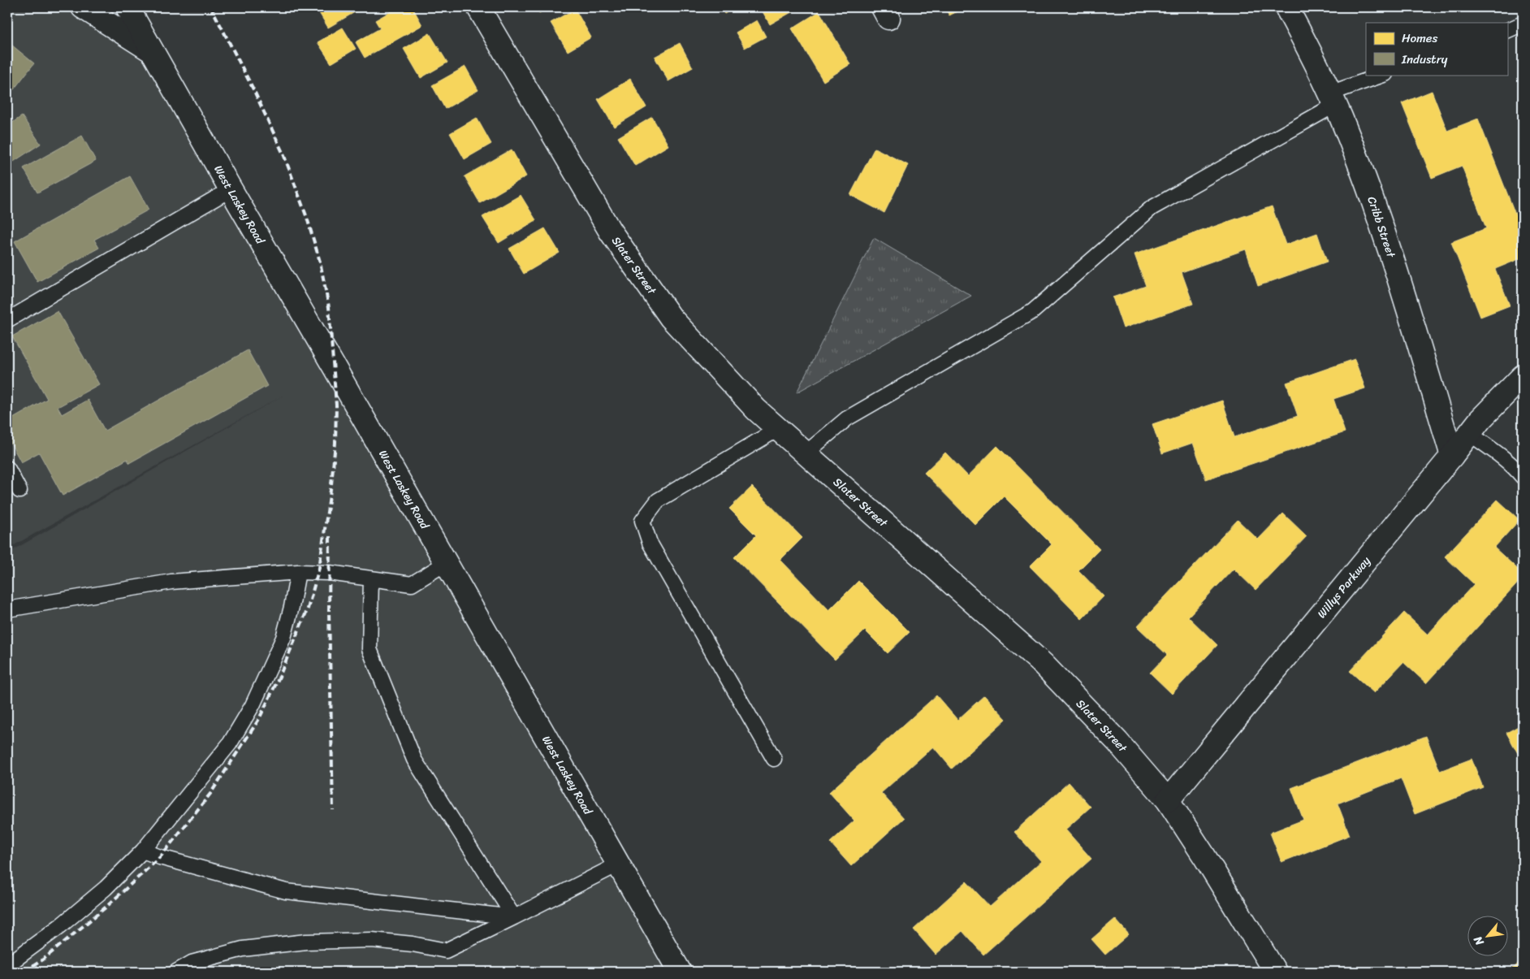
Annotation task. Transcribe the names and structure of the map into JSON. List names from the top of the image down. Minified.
{"streets":{"street":["West Laskey Road","Cribb Street","Slater Street","Willys Parkway"]},"crossings":[["Cribb Street","Willys Parkway"],["Slater Street","Willys Parkway"]],"legend":["Homes","Industry"],"north":"bottom left"}
